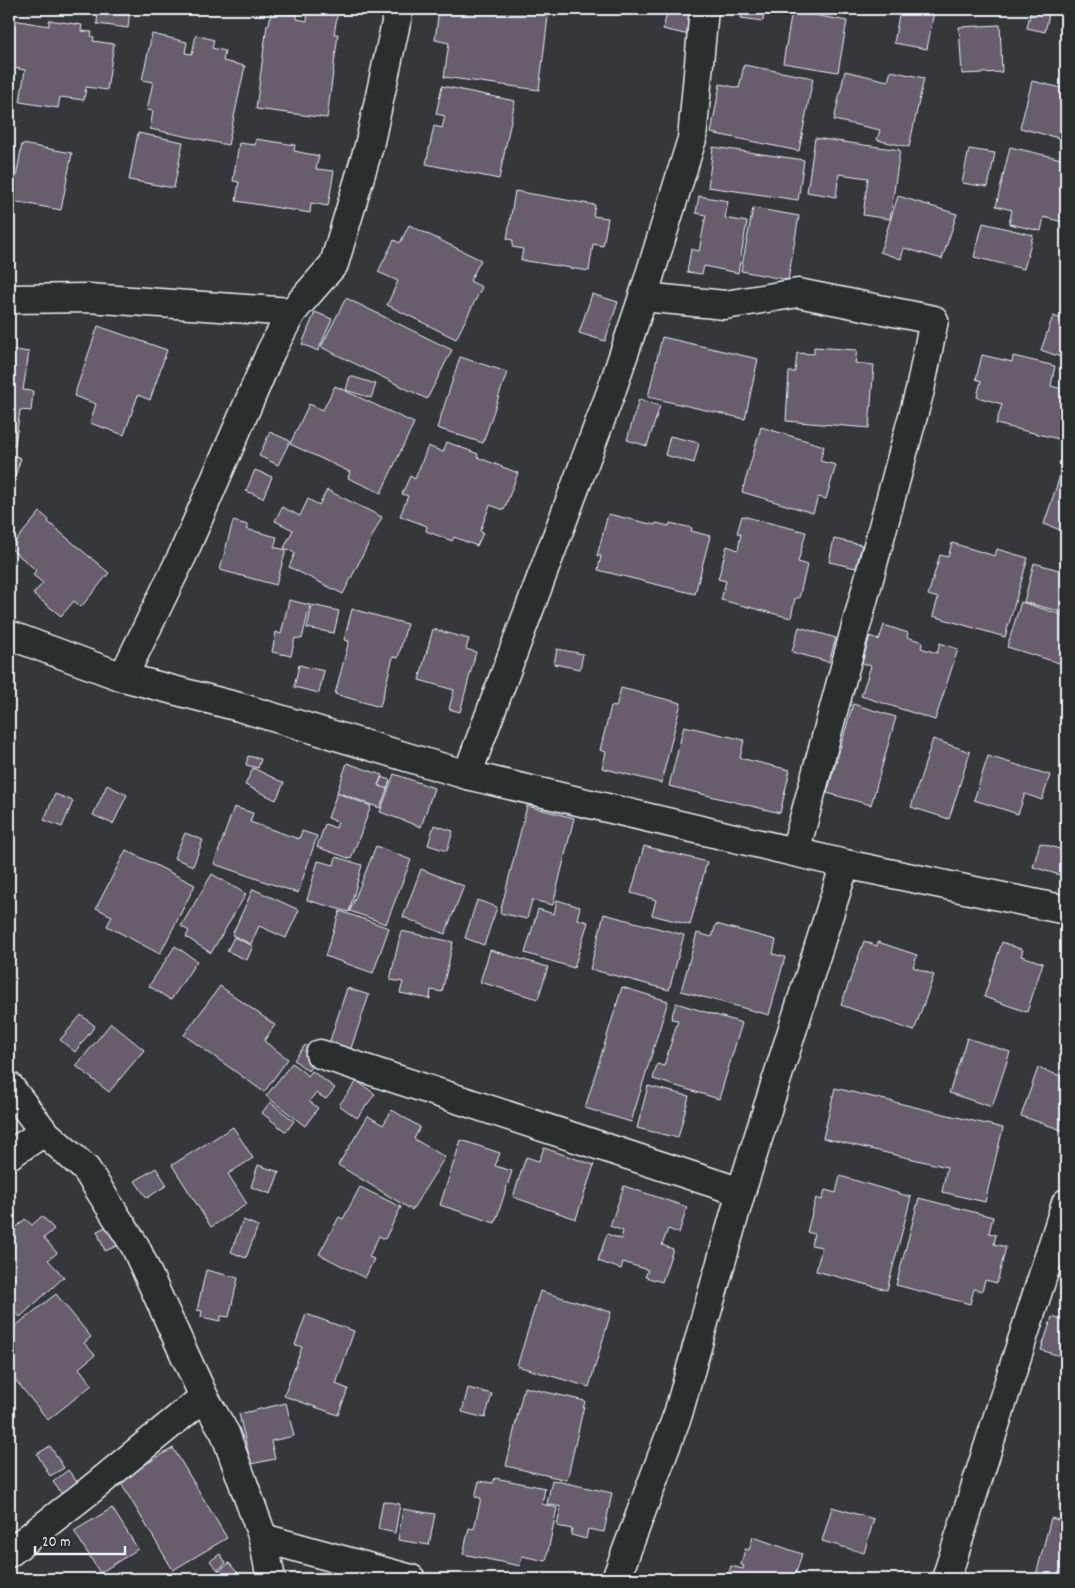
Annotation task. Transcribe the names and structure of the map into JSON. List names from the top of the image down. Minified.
{"scale_bar":"20 m"}
